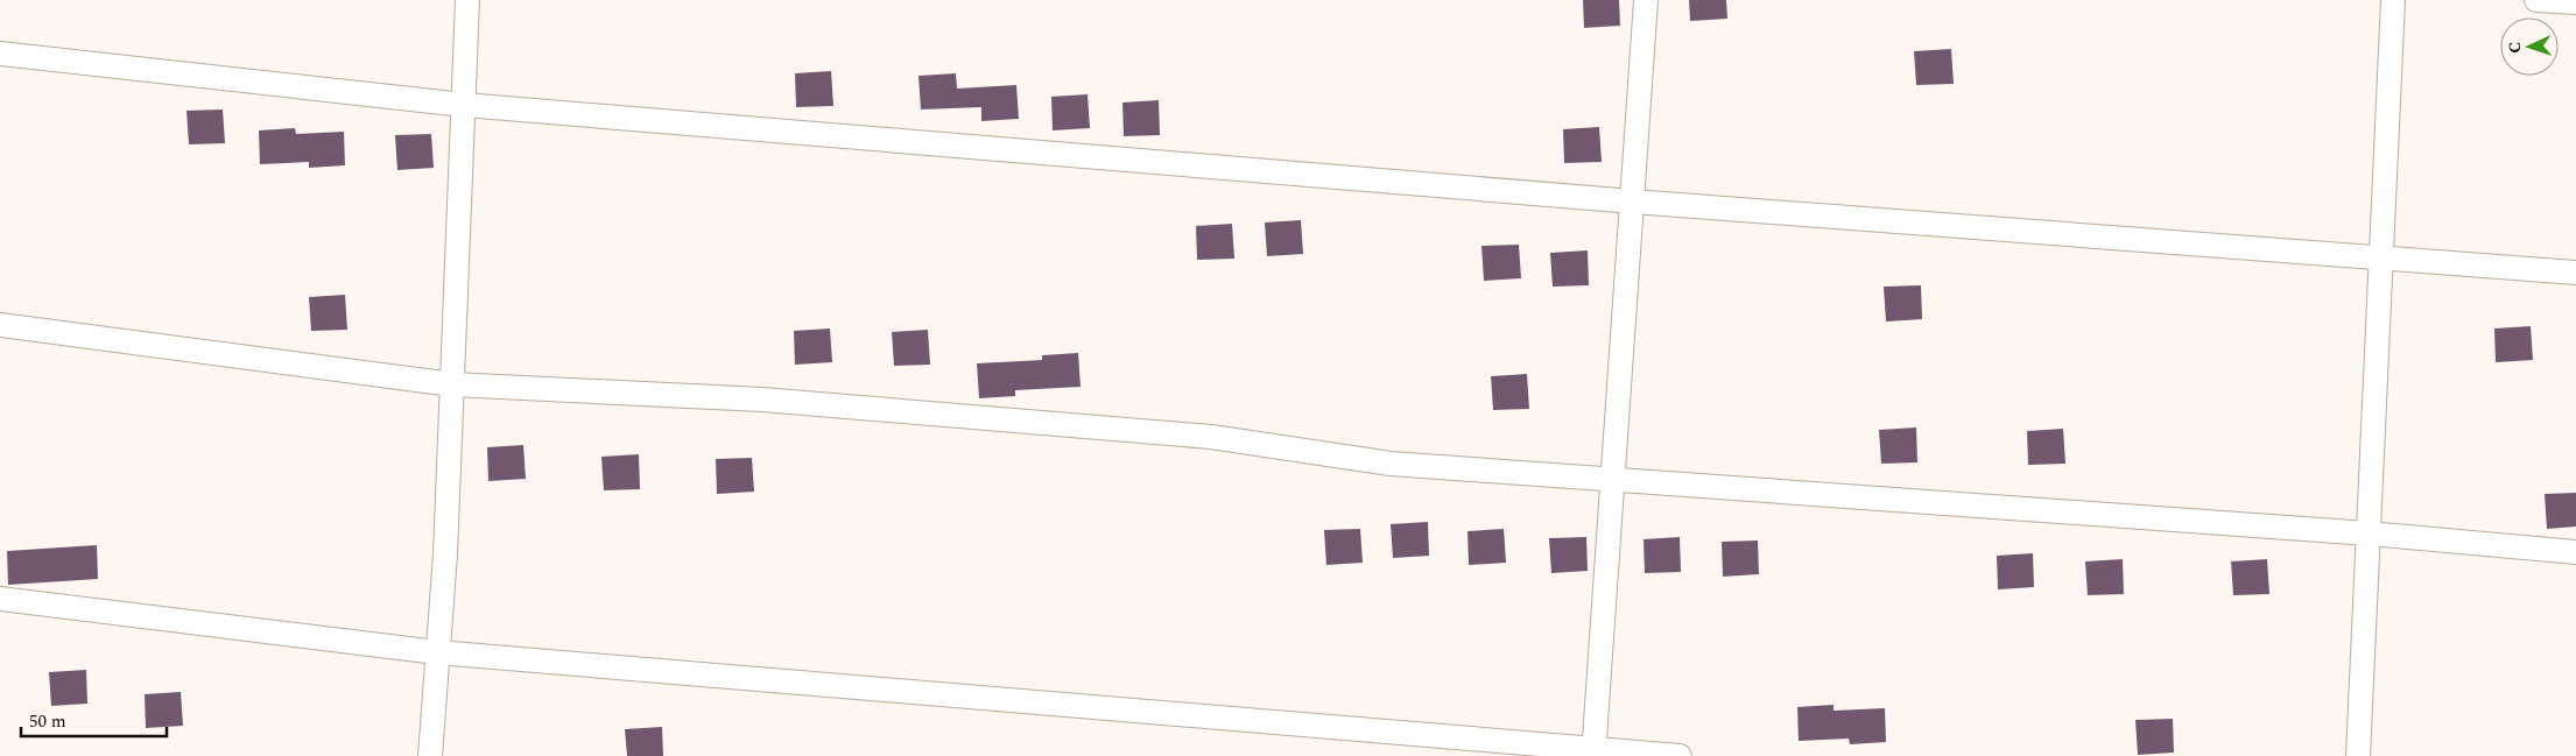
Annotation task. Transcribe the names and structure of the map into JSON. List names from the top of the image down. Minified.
{"scale_bar":"50 m","north":"left"}
